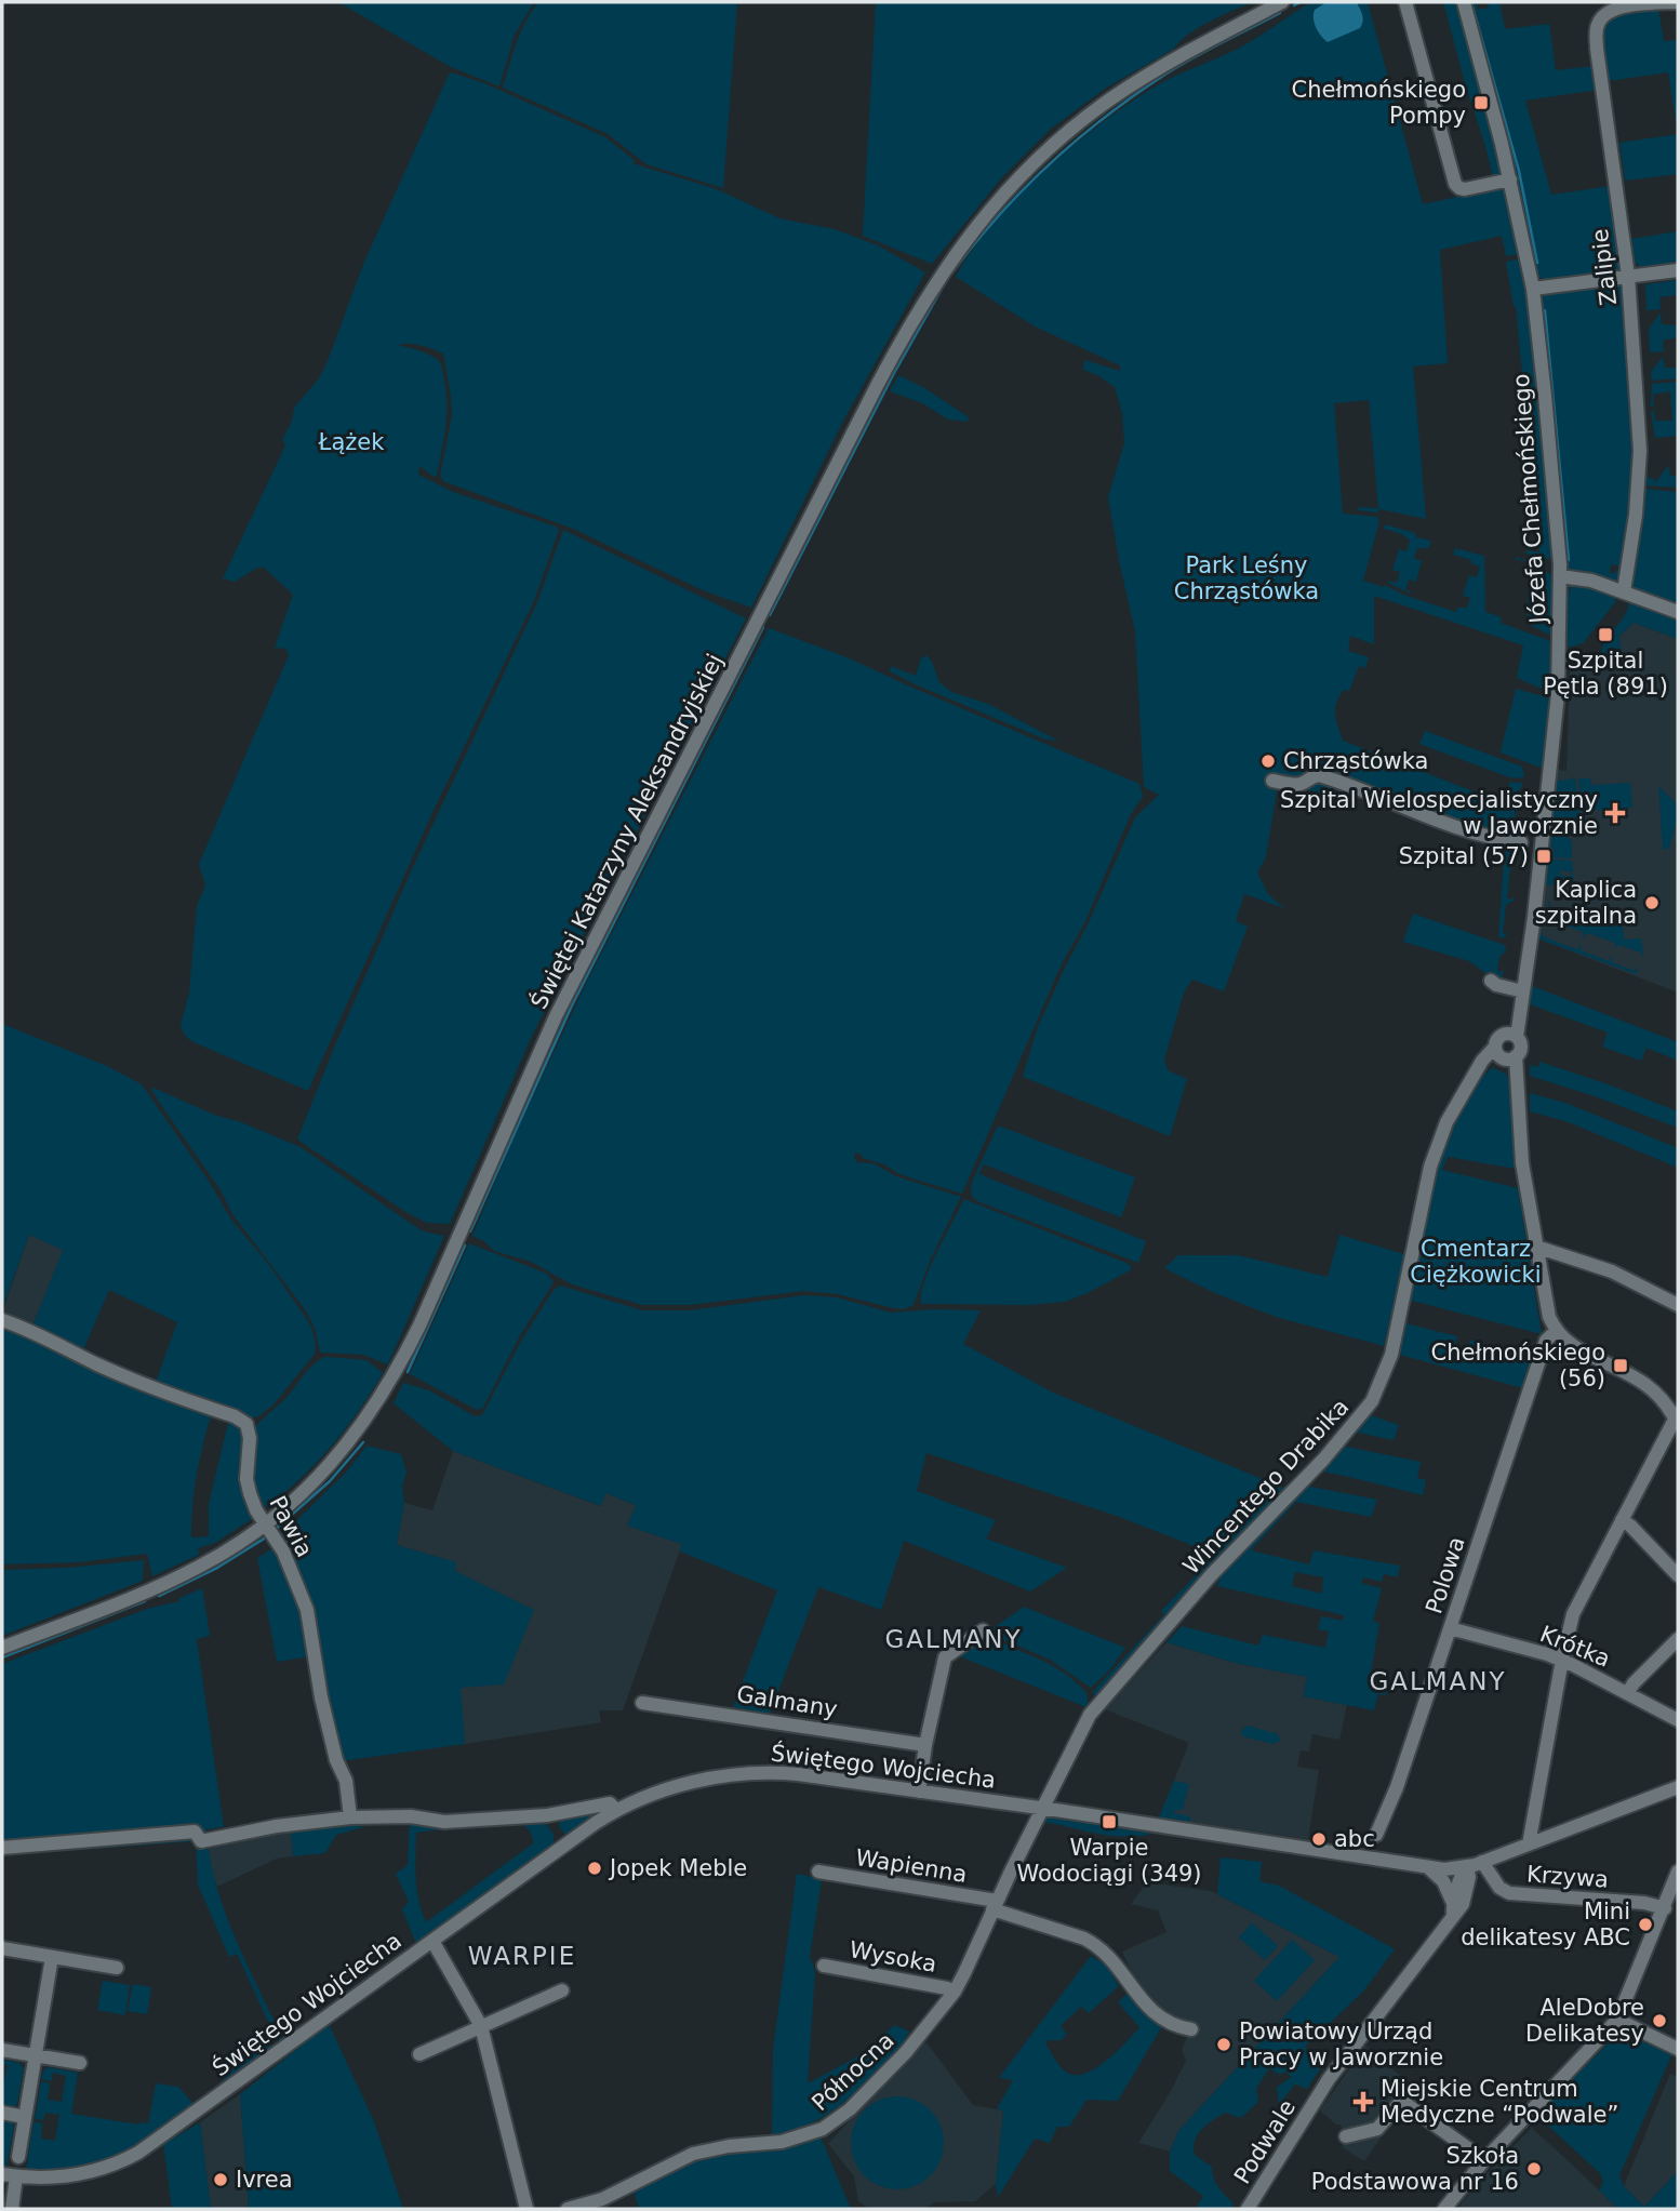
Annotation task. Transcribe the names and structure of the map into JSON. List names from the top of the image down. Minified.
{"streets":{"street":["Zalipie","Józefa Chełmońskiego","Świętej Katarzyny Aleksandryjskiej","Wincentego Drabika","Pawia","Polowa","Krótka","Galmany","Świętego Wojciecha","Wapienna","Krzywa","Wysoka","Północna","Podwale"]},"crossings":[["Józefa Chełmońskiego","Wincentego Drabika"],["Świętej Katarzyny Aleksandryjskiej","Pawia"],["Wincentego Drabika","Świętego Wojciecha"],["Wincentego Drabika","Północna"],["Polowa","Krótka"],["Świętego Wojciecha","Krzywa"],["Świętego Wojciecha","Północna"],["Świętego Wojciecha","Podwale"],["Wapienna","Północna"],["Wysoka","Północna"]],"districts":["GALMANY","GALMANY","WARPIE"],"parks":["Łążek","Park Leśny Chrząstówka","Cmentarz Ciężkowicki"],"places":{"transit":["Chełmońskiego Pompy","Szpital Pętla (891)","Szpital (57)","Chełmońskiego (56)","Warpie Wodociągi (349)"],"other":["Chrząstówka","Kaplica szpitalna","abc","Jopek Meble","Mini delikatesy ABC","AleDobre Delikatesy","Powiatowy Urząd Pracy w Jaworznie","Szkoła Podstawowa nr 16","Ivrea"],"health":["Szpital Wielospecjalistyczny w Jaworznie","Miejskie Centrum Medyczne “Podwale”"]}}
